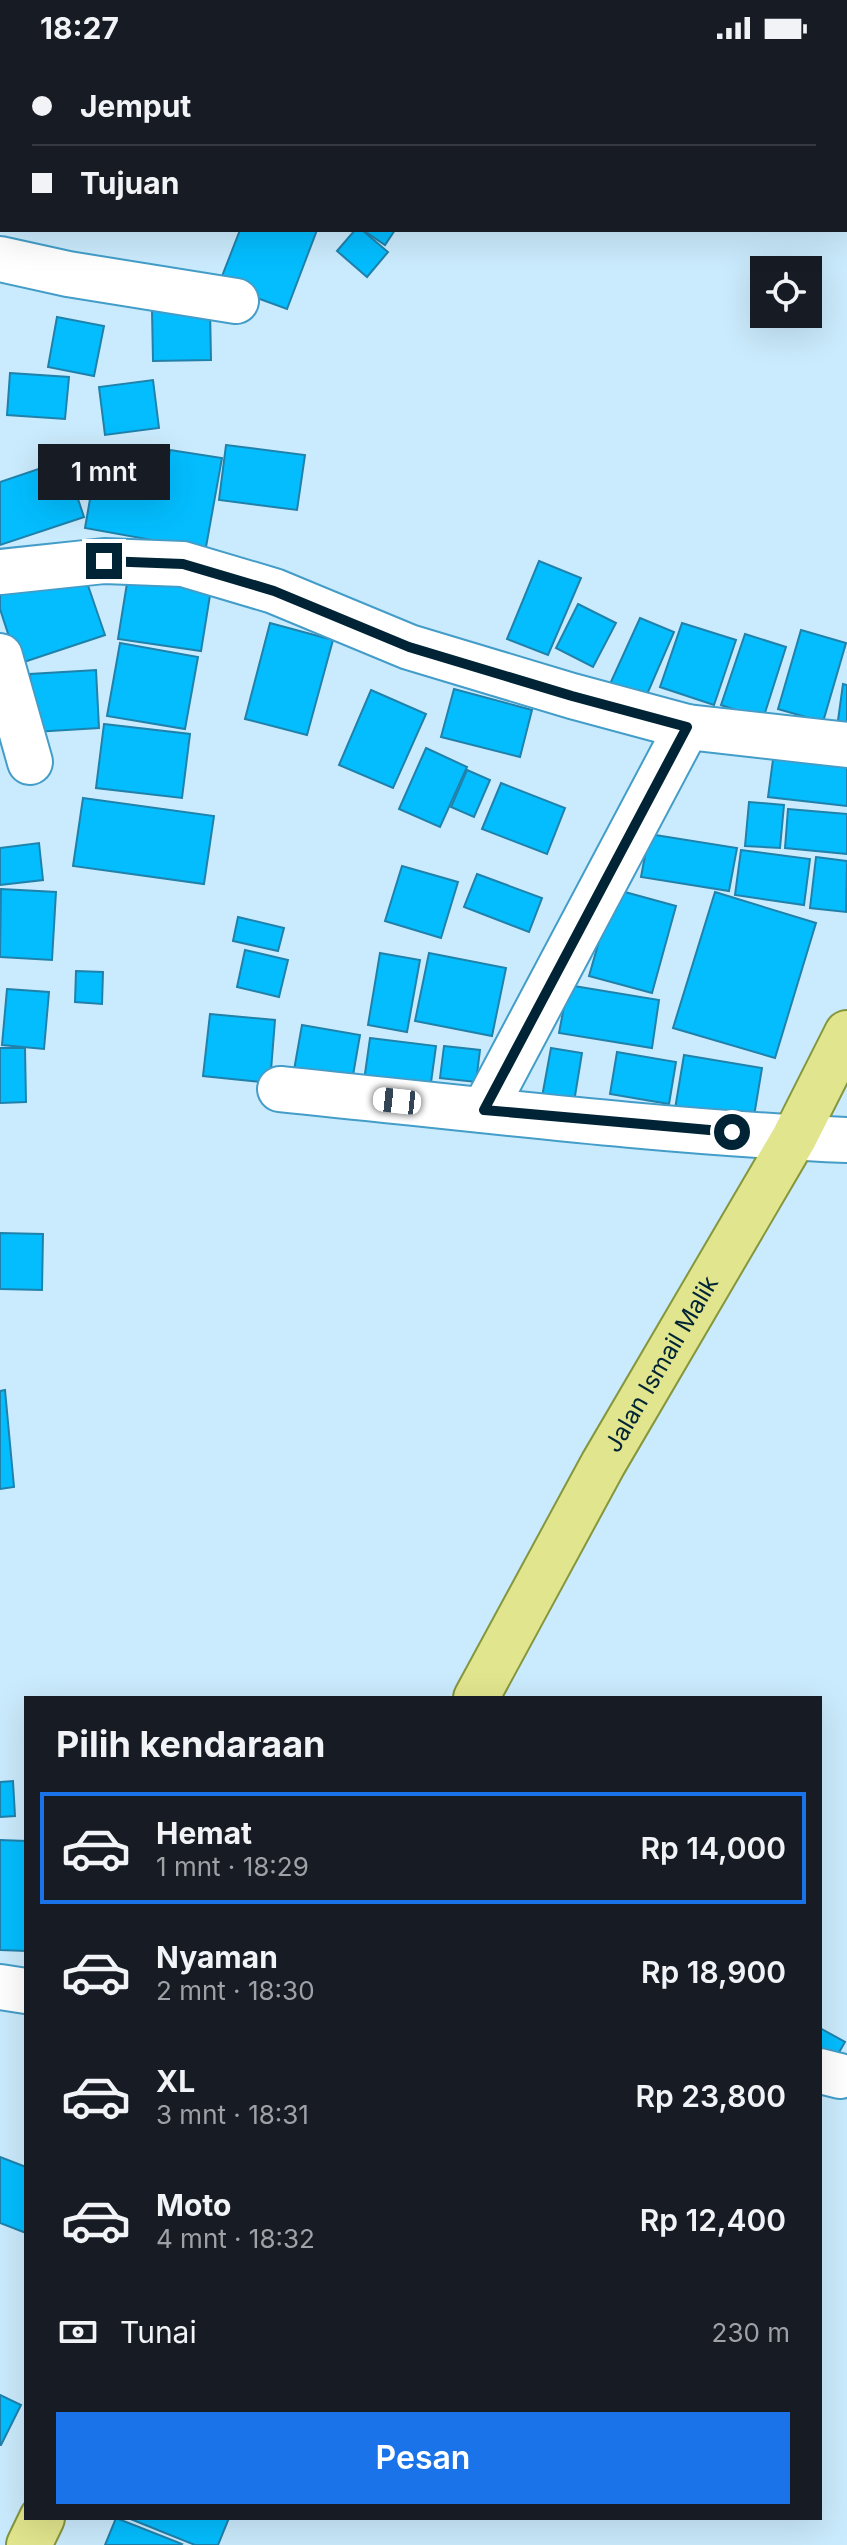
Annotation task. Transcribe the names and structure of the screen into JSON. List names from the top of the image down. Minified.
{"streets":{"main road":["Jalan Ismail Malik"]},"page":{"status":"18:27","banner":["Jemput","Tujuan"],"bubble":"1 mnt","heading":"Pilih kendaraan","list":[{"name":"Hemat","note":"1 mnt · 18:29","value":"Rp 14,000"},{"name":"Nyaman","note":"2 mnt · 18:30","value":"Rp 18,900"},{"name":"XL","note":"3 mnt · 18:31","value":"Rp 23,800"},{"name":"Moto","note":"4 mnt · 18:32","value":"Rp 12,400"}],"pay":["Tunai","230 m"],"buttons":"Pesan"}}
